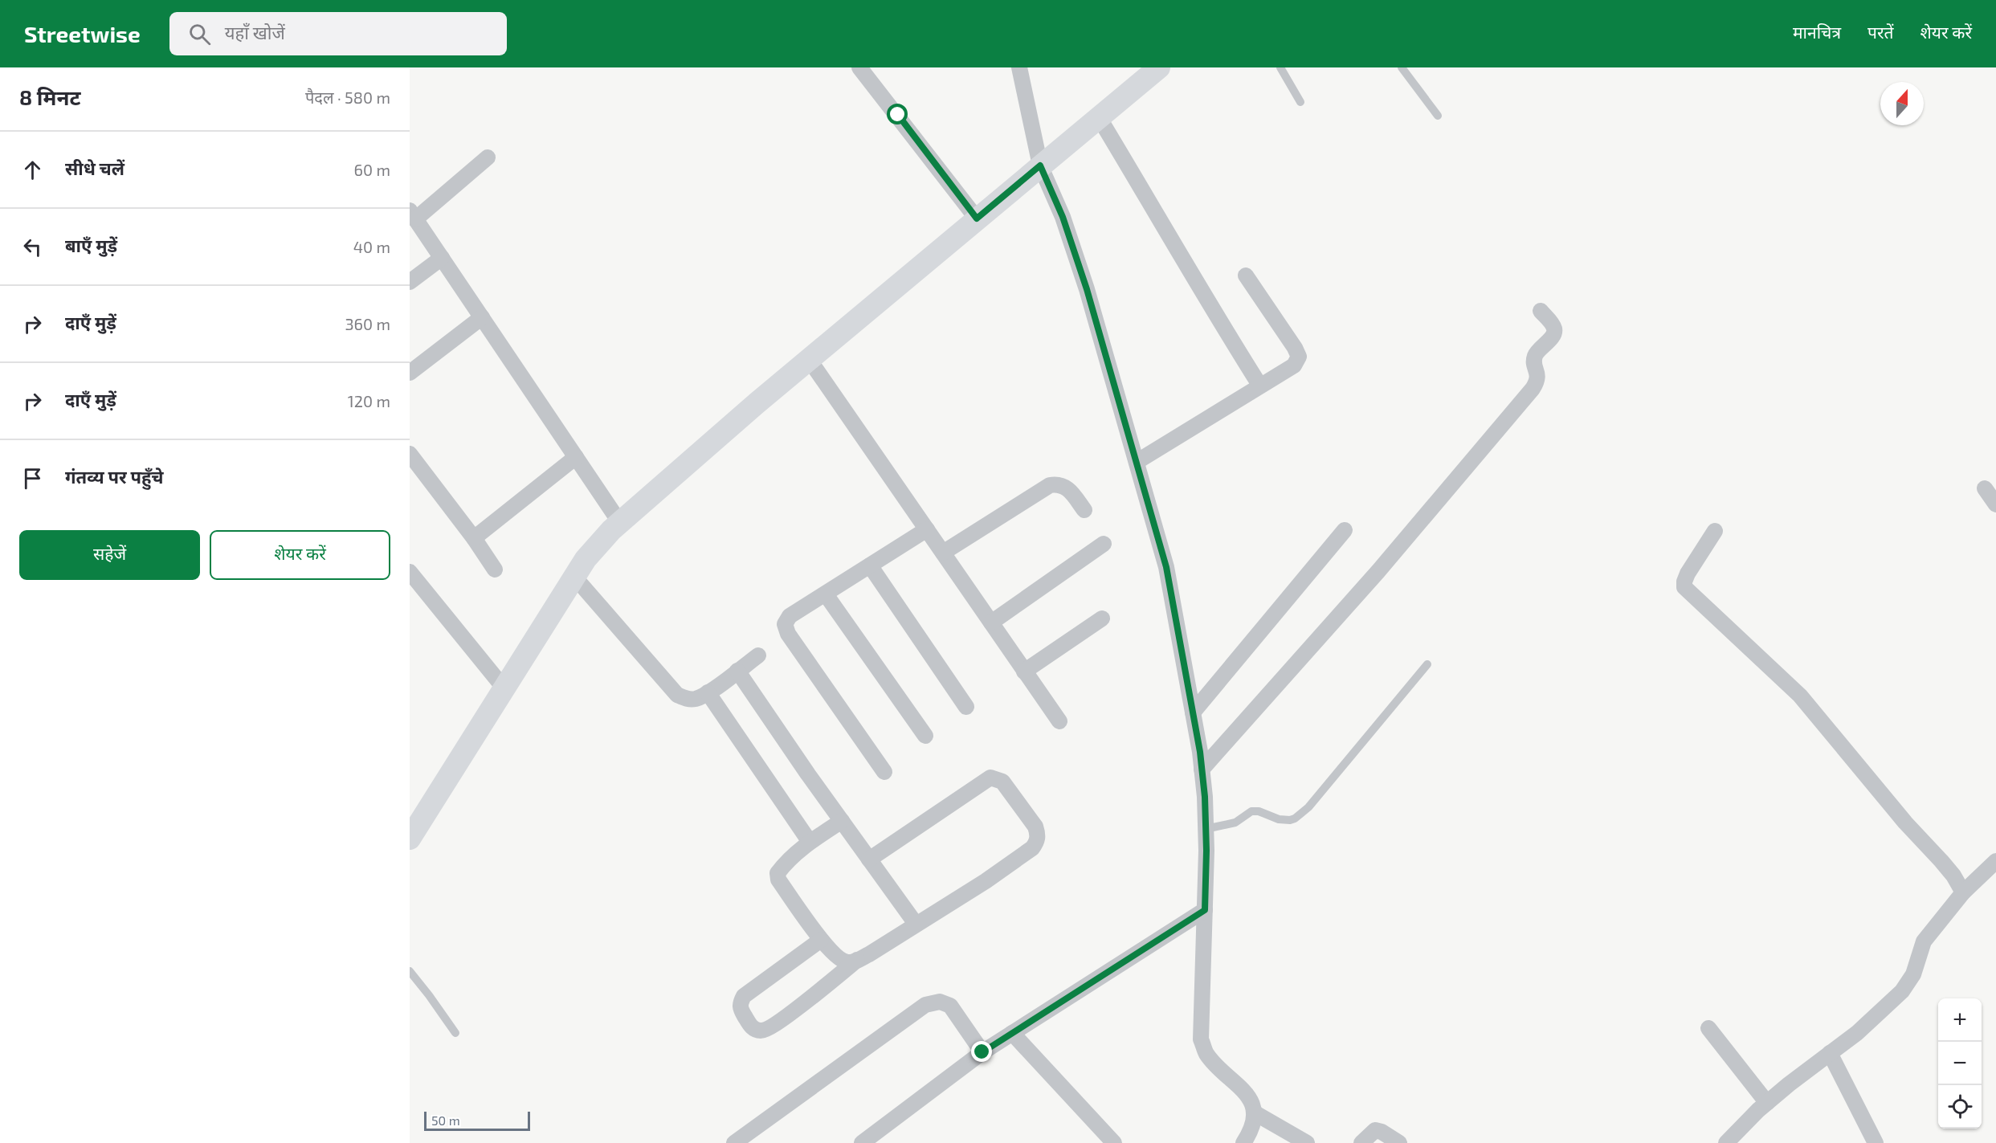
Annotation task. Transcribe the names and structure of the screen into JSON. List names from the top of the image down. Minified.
{"scale_bar":"50 m","north":"top","page":{"header":"Streetwise","search":"यहाँ खोजें","nav":["मानचित्र","परतें","शेयर करें"],"heading":["8 मिनट","पैदल · 580 m"],"list":[["सीधे चलें","60 m"],["बाएँ मुड़ें","40 m"],["दाएँ मुड़ें","360 m"],["दाएँ मुड़ें","120 m"],"गंतव्य पर पहुँचे"],"buttons":["सहेजें","शेयर करें"],"map_buttons":["+","−"],"scale":"50 m"}}
